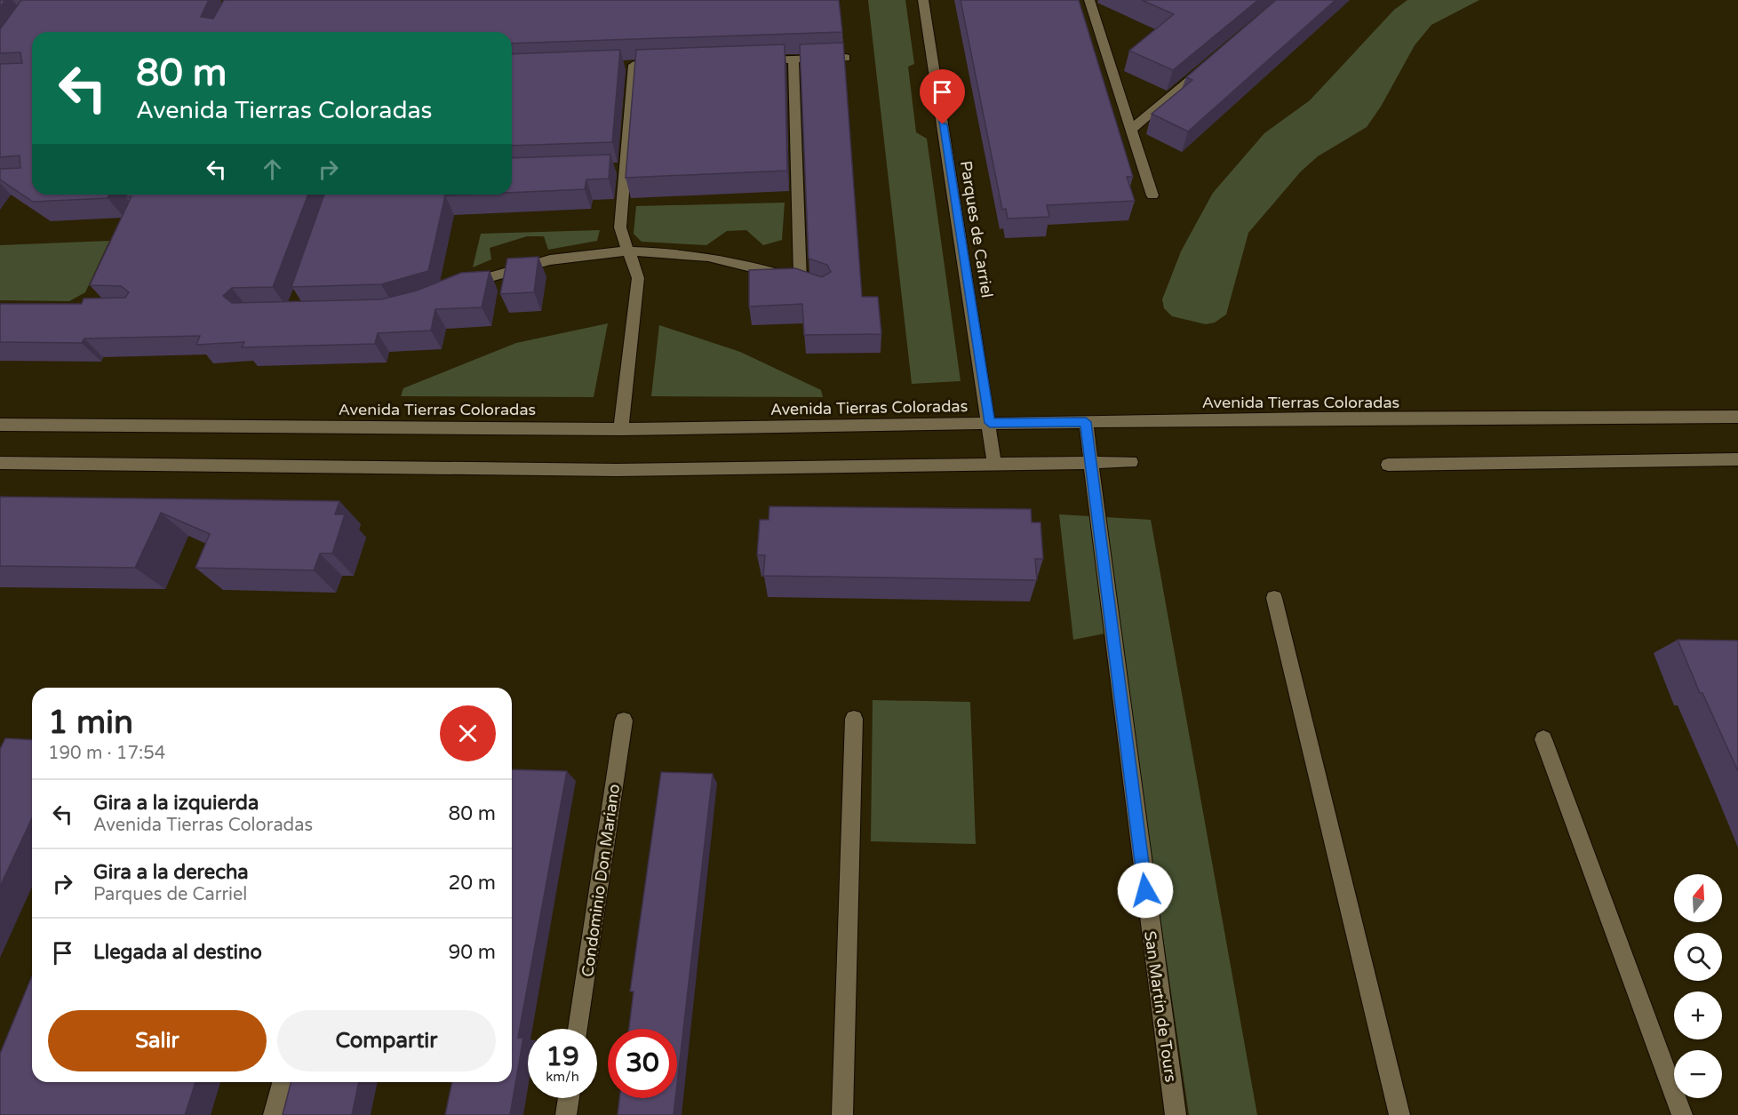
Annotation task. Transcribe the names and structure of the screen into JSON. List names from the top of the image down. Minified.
{"streets":{"street":["Parques de Carriel","Avenida Tierras Coloradas","Condominio Don Mariano","San Martín de Tours"]},"crossings":[["Parques de Carriel","Avenida Tierras Coloradas"],["Avenida Tierras Coloradas","San Martín de Tours"]],"north":"top","page":{"turn":["80 m","Avenida Tierras Coloradas"],"heading":["1 min","190 m · 17:54"],"list":[{"name":"Gira a la izquierda","note":"Avenida Tierras Coloradas","value":"80 m"},{"name":"Gira a la derecha","note":"Parques de Carriel","value":"20 m"},{"name":"Llegada al destino","value":"90 m"}],"map_buttons":["+","−"],"buttons":["Salir","Compartir"],"speed":"19 km/h","limit":"30"}}
